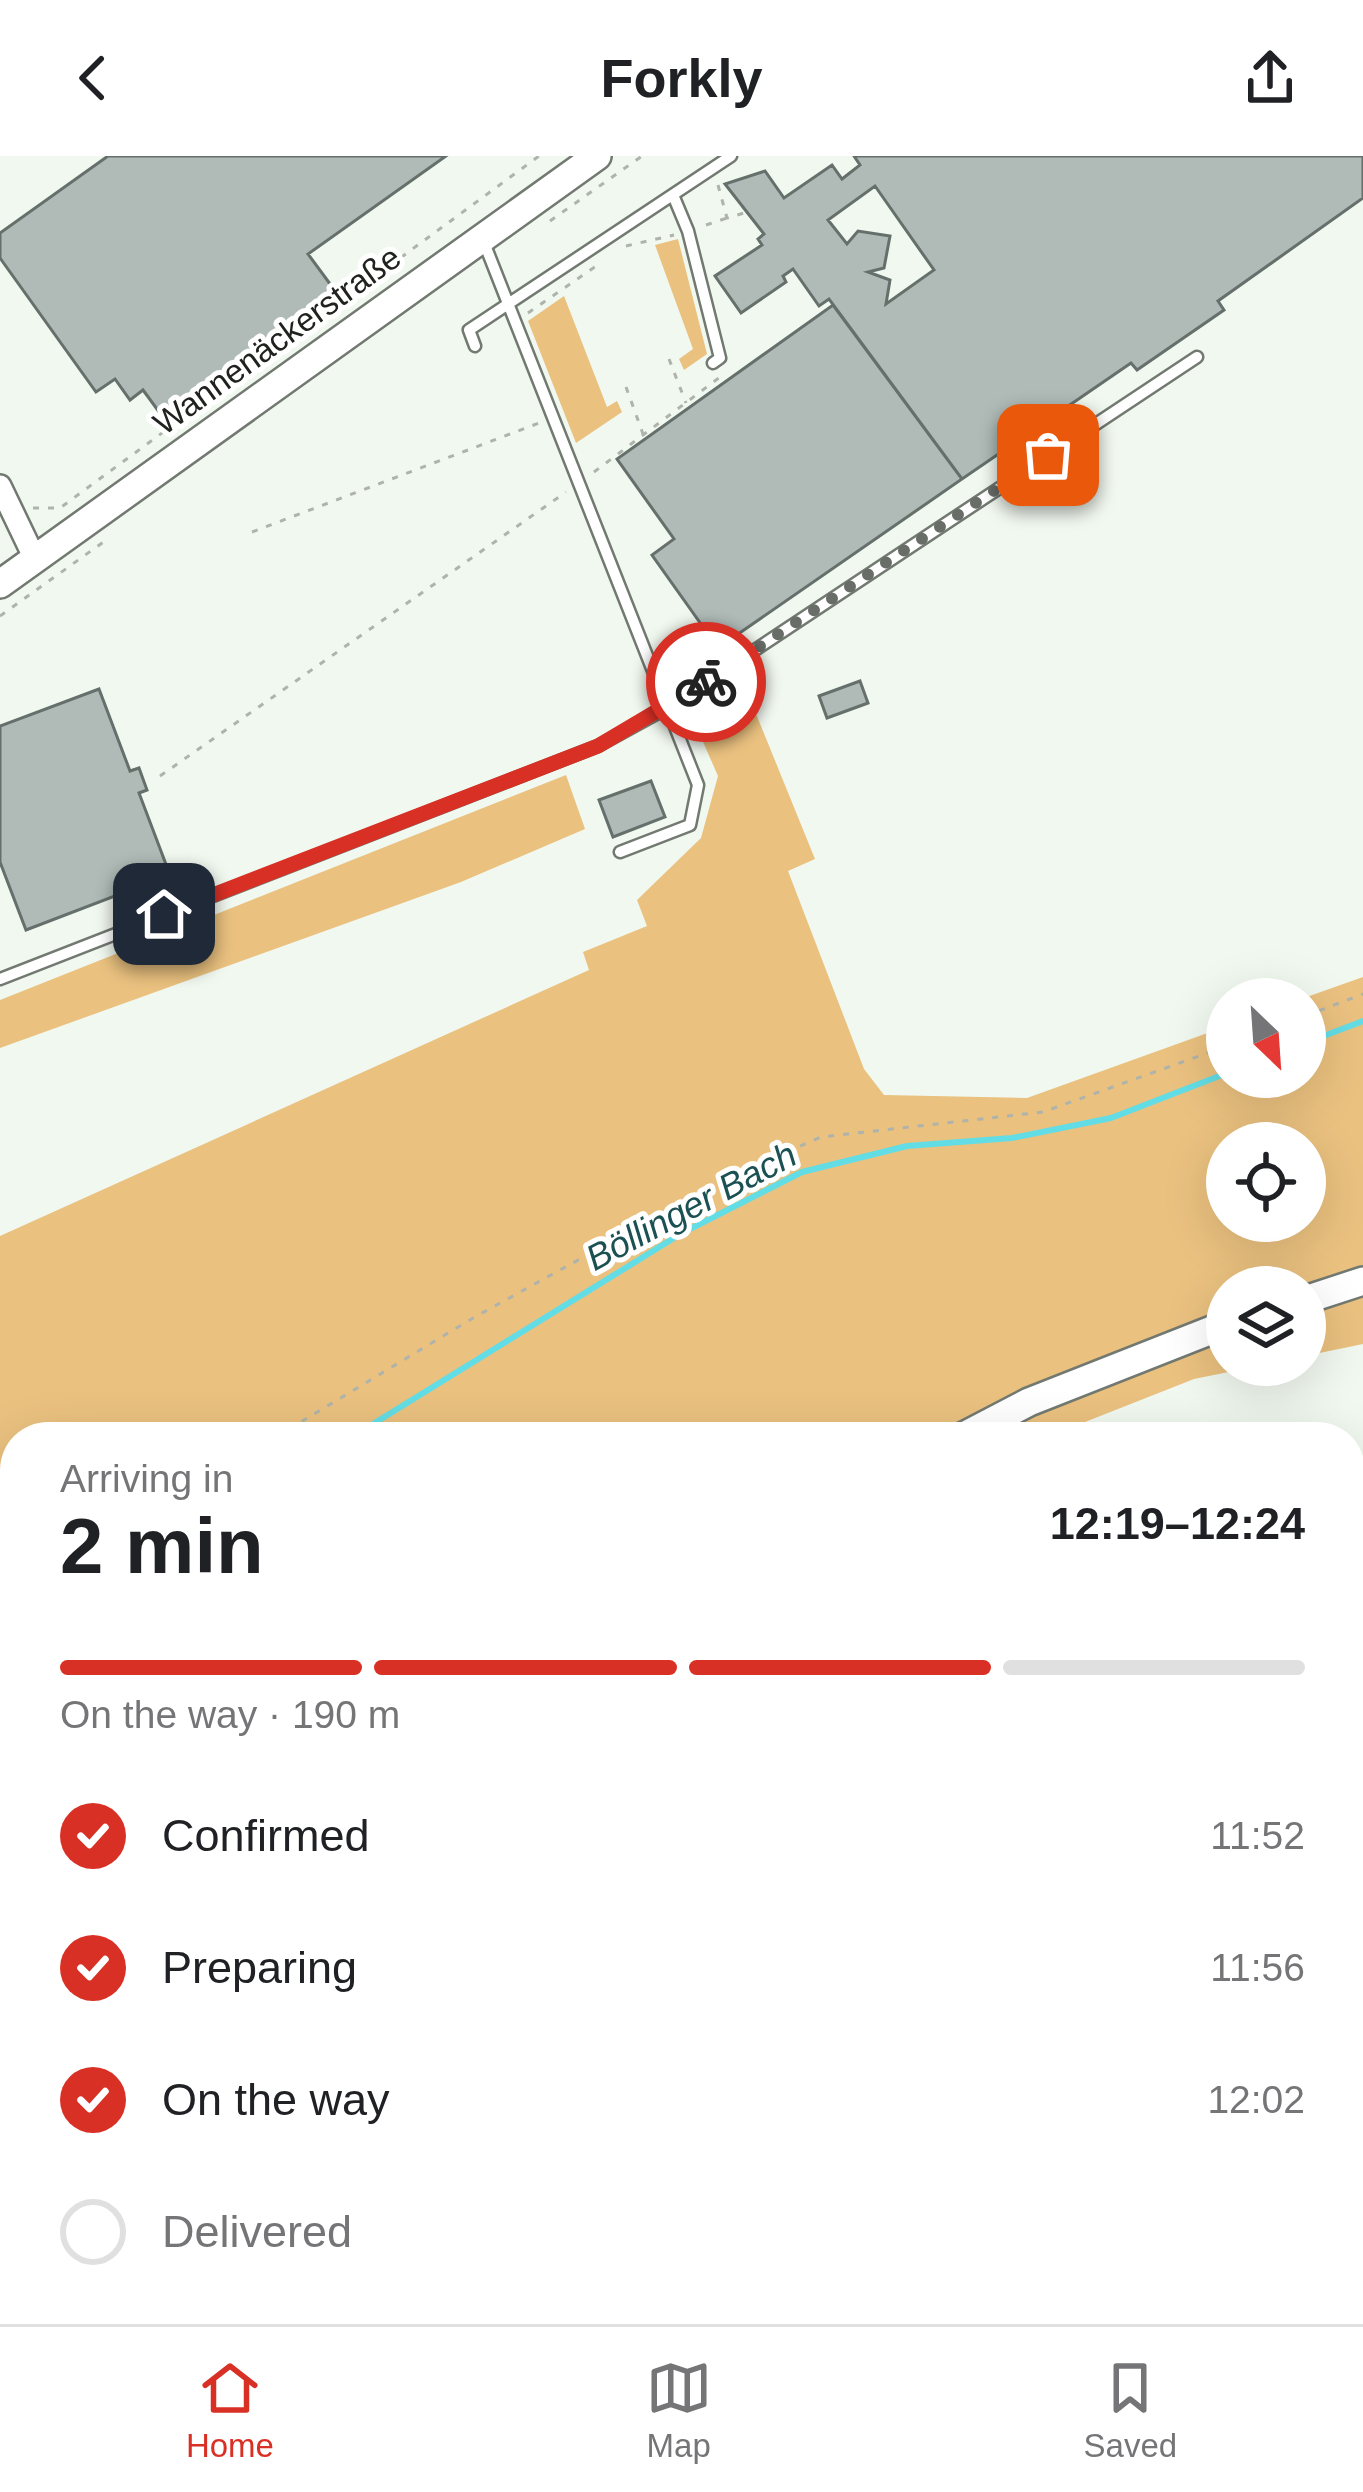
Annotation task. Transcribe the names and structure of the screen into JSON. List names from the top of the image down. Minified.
{"streets":{"street":["Wannenäckerstraße"]},"water":["Böllinger Bach"],"north":"bottom right","page":{"header":"Forkly","heading":["2 min","Arriving in","12:19–12:24"],"bar":"On the way · 190 m","list":[["Confirmed","11:52"],["Preparing","11:56"],["On the way","12:02"],"Delivered"],"tabs":["Home","Map","Saved"]}}
